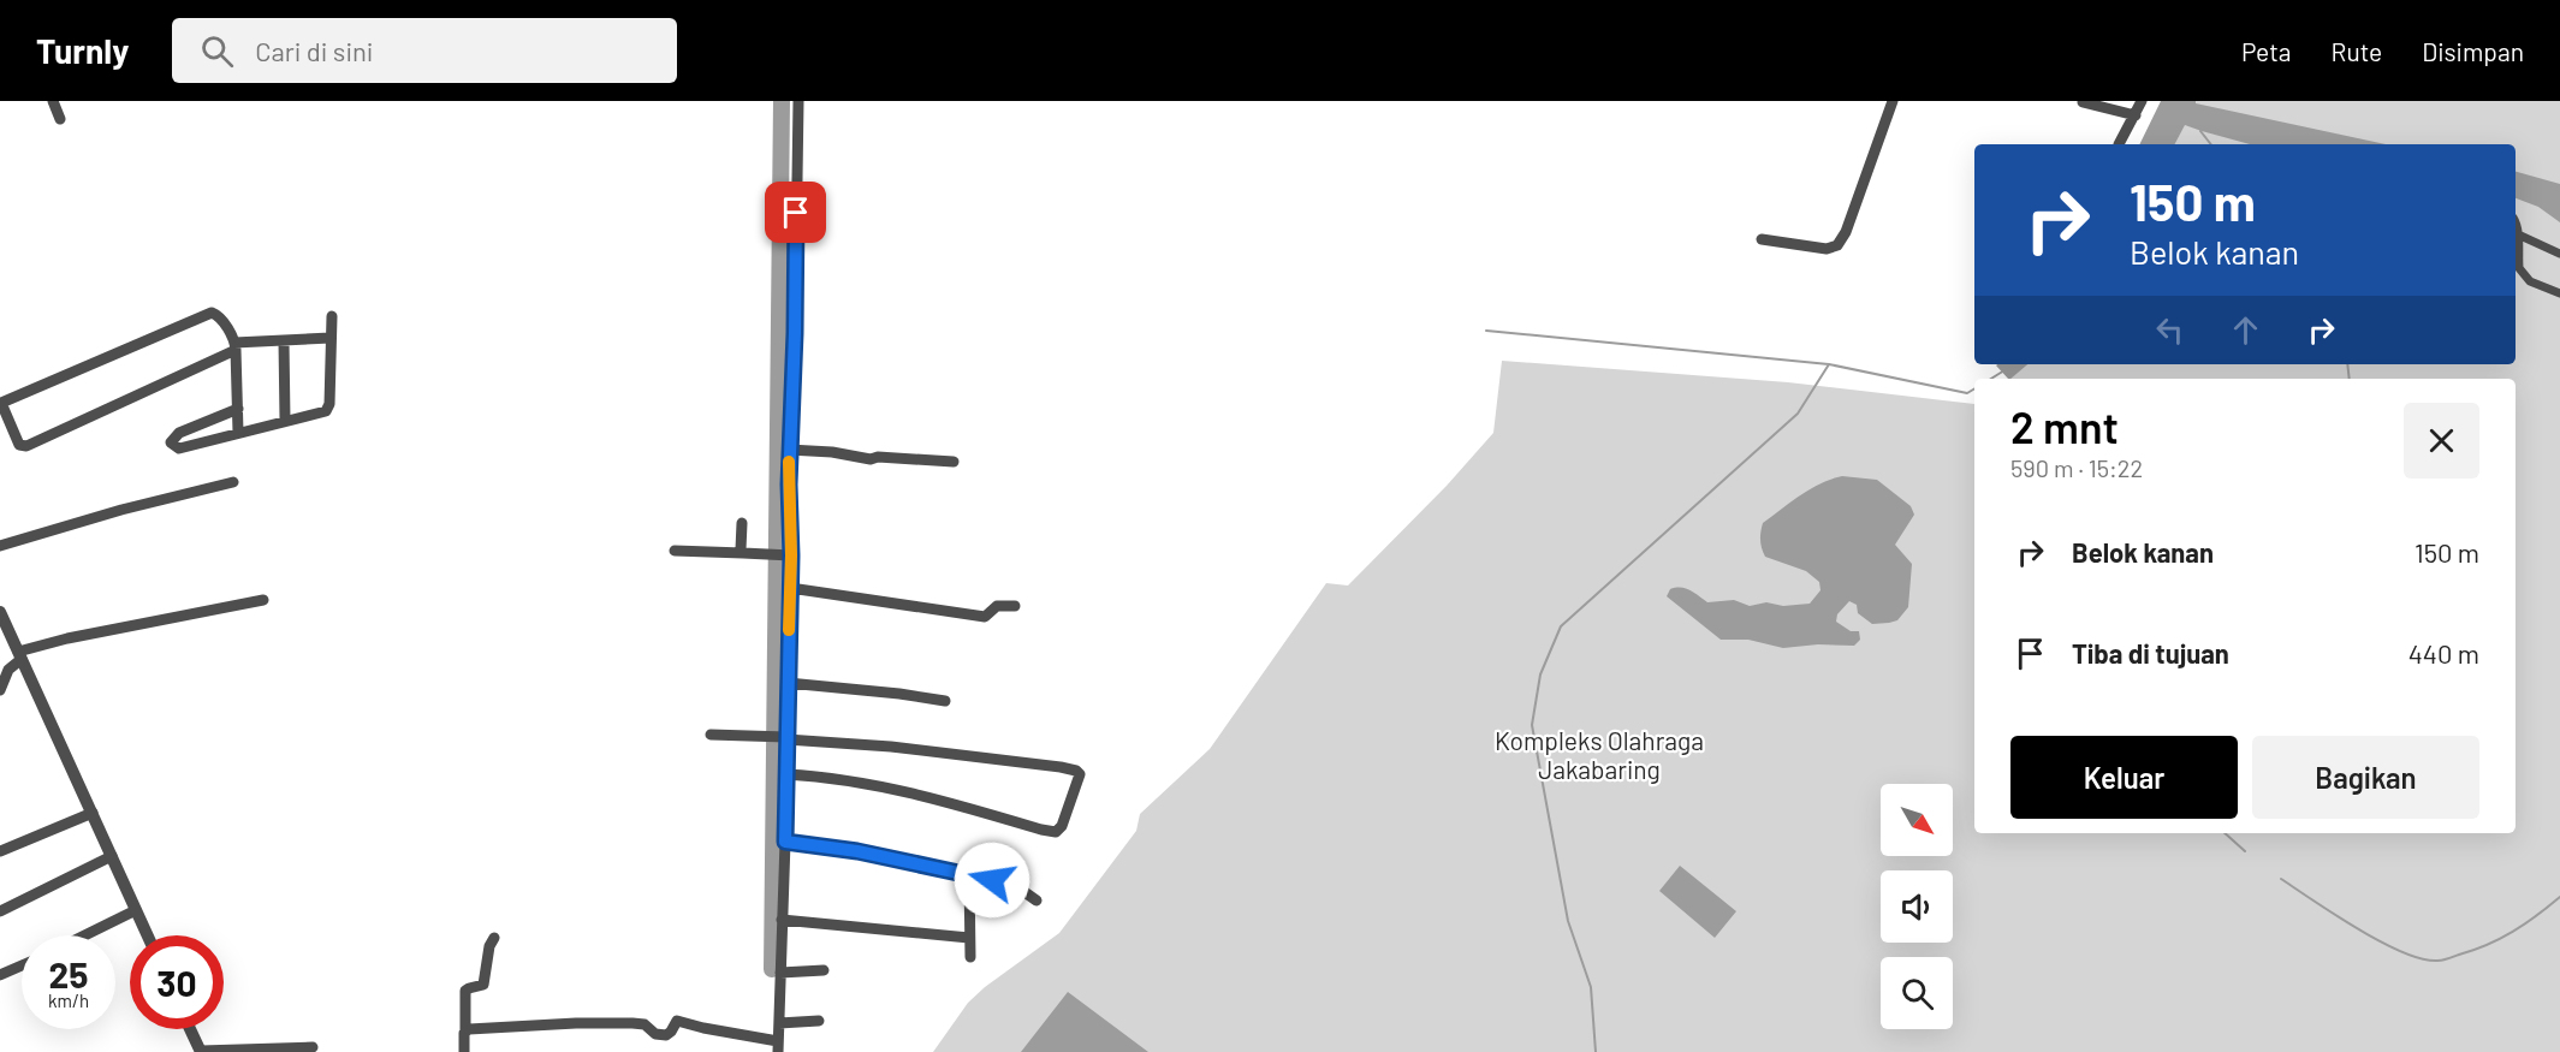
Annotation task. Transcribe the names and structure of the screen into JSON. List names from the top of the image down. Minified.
{"parks":["Kompleks Olahraga Jakabaring"],"north":"bottom right","page":{"header":"Turnly","search":"Cari di sini","nav":["Peta","Rute","Disimpan"],"turn":["150 m","Belok kanan"],"heading":["2 mnt","590 m · 15:22"],"list":[{"name":"Belok kanan","value":"150 m"},{"name":"Tiba di tujuan","value":"440 m"}],"buttons":["Keluar","Bagikan"],"speed":"25 km/h","limit":"30"}}
